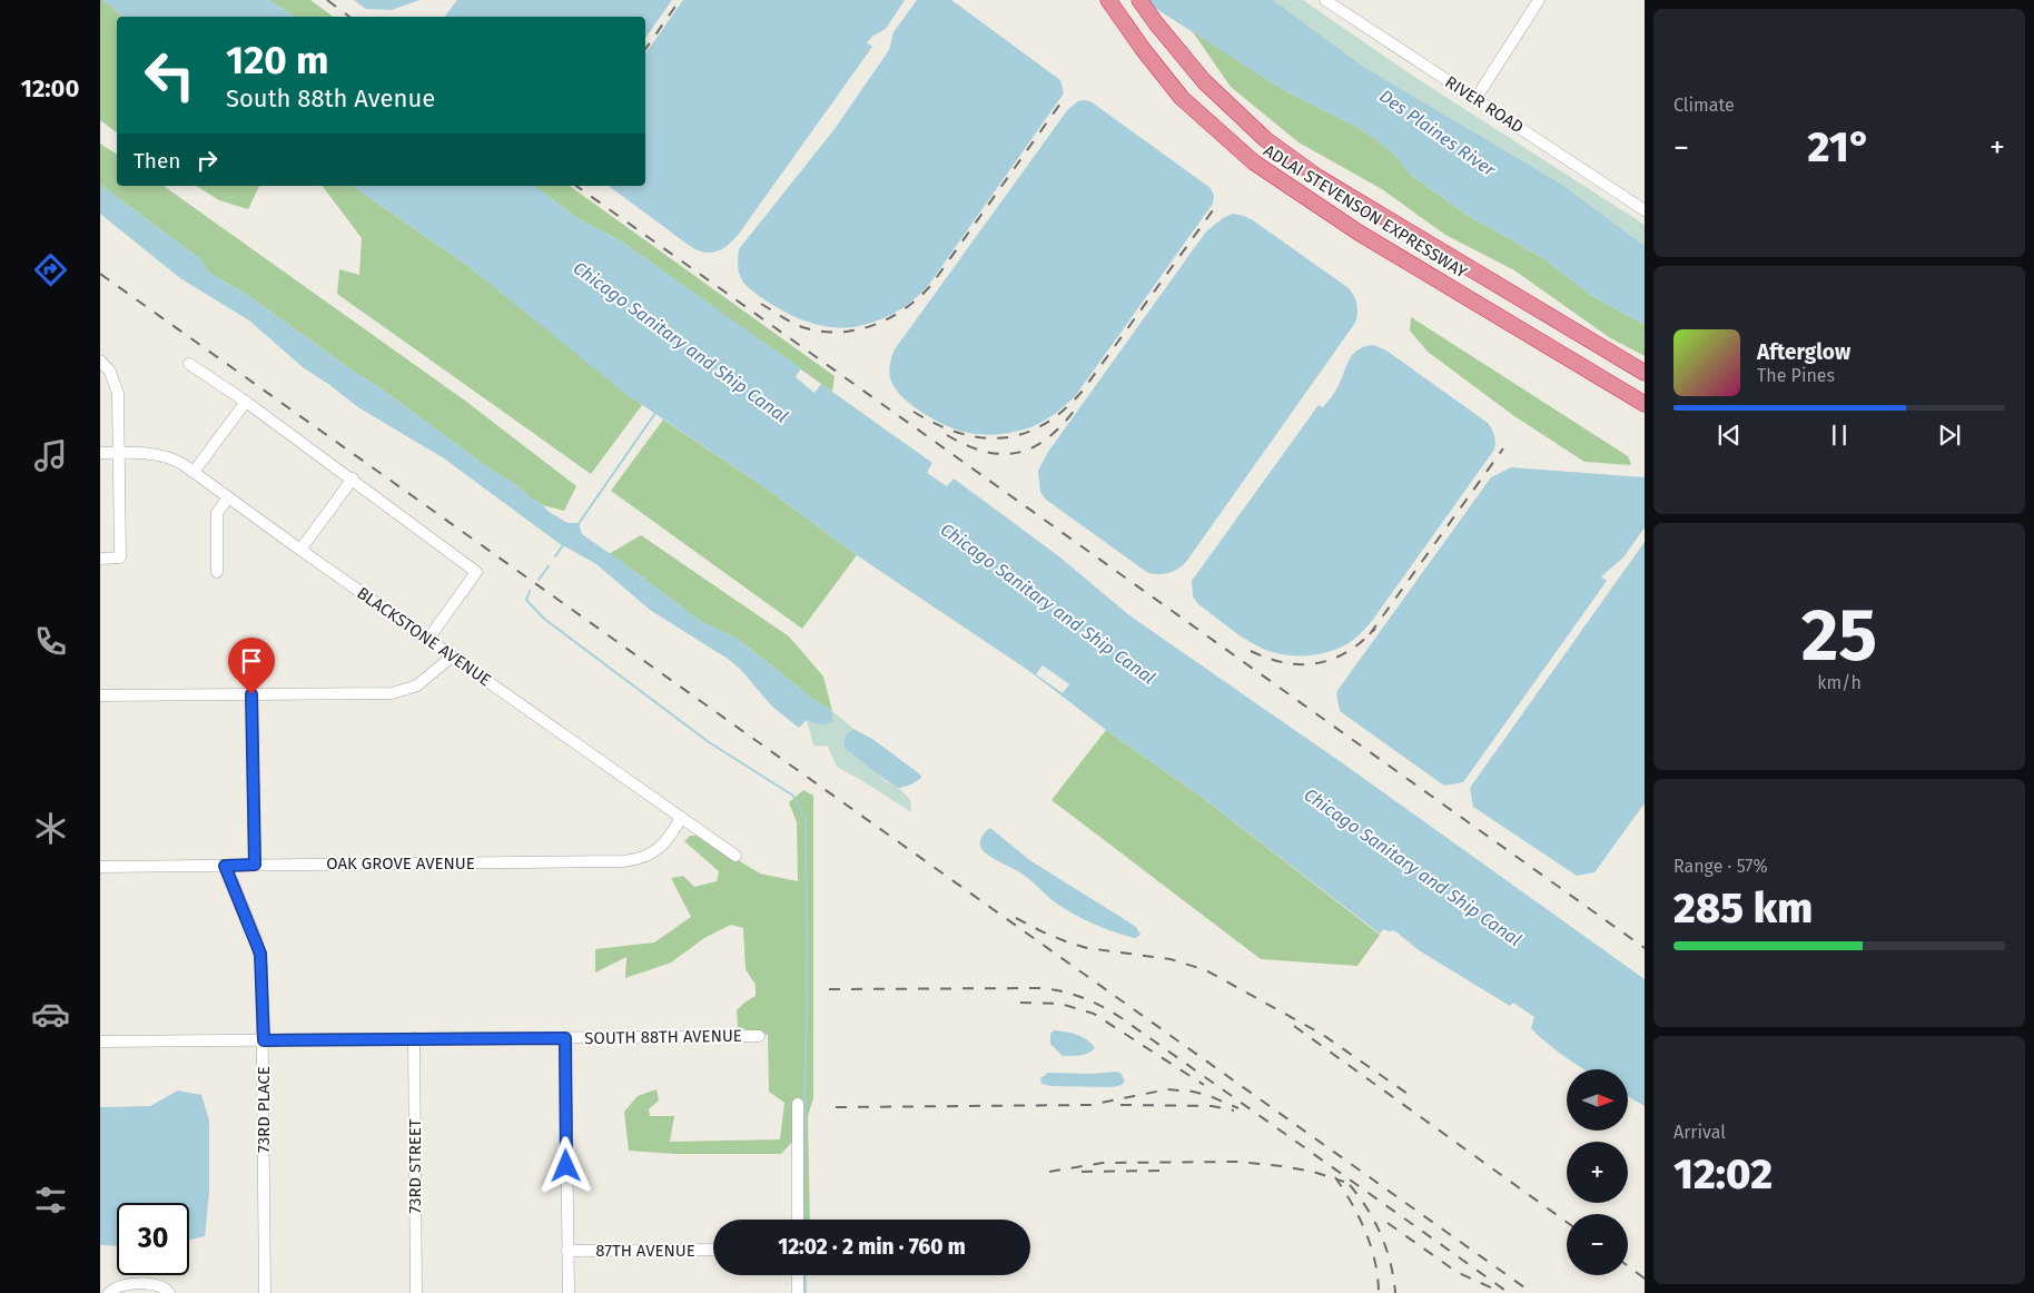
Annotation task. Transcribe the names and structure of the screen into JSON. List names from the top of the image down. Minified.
{"streets":{"highway":["ADLAI STEVENSON EXPRESSWAY"],"street":["RIVER ROAD","BLACKSTONE AVENUE","OAK GROVE AVENUE","SOUTH 88TH AVENUE","73RD PLACE","73RD STREET","87TH AVENUE"]},"crossings":[["BLACKSTONE AVENUE","OAK GROVE AVENUE"],["OAK GROVE AVENUE","73RD PLACE"],["SOUTH 88TH AVENUE","73RD PLACE"],["SOUTH 88TH AVENUE","73RD STREET"]],"water":["Des Plaines River","Chicago Sanitary and Ship Canal"],"north":"right","page":{"tabs":"12:00","tile":["Climate",["25","km/h"],["Range · 57%","285 km"],["Arrival","12:02"]],"turn":["120 m","South 88th Avenue"],"heat":["−","21°","+"],"then":"Then","song":["Afterglow","The Pines"],"map_buttons":["+","−"],"limit":"30","trip":"12:02 · 2 min · 760 m"}}
